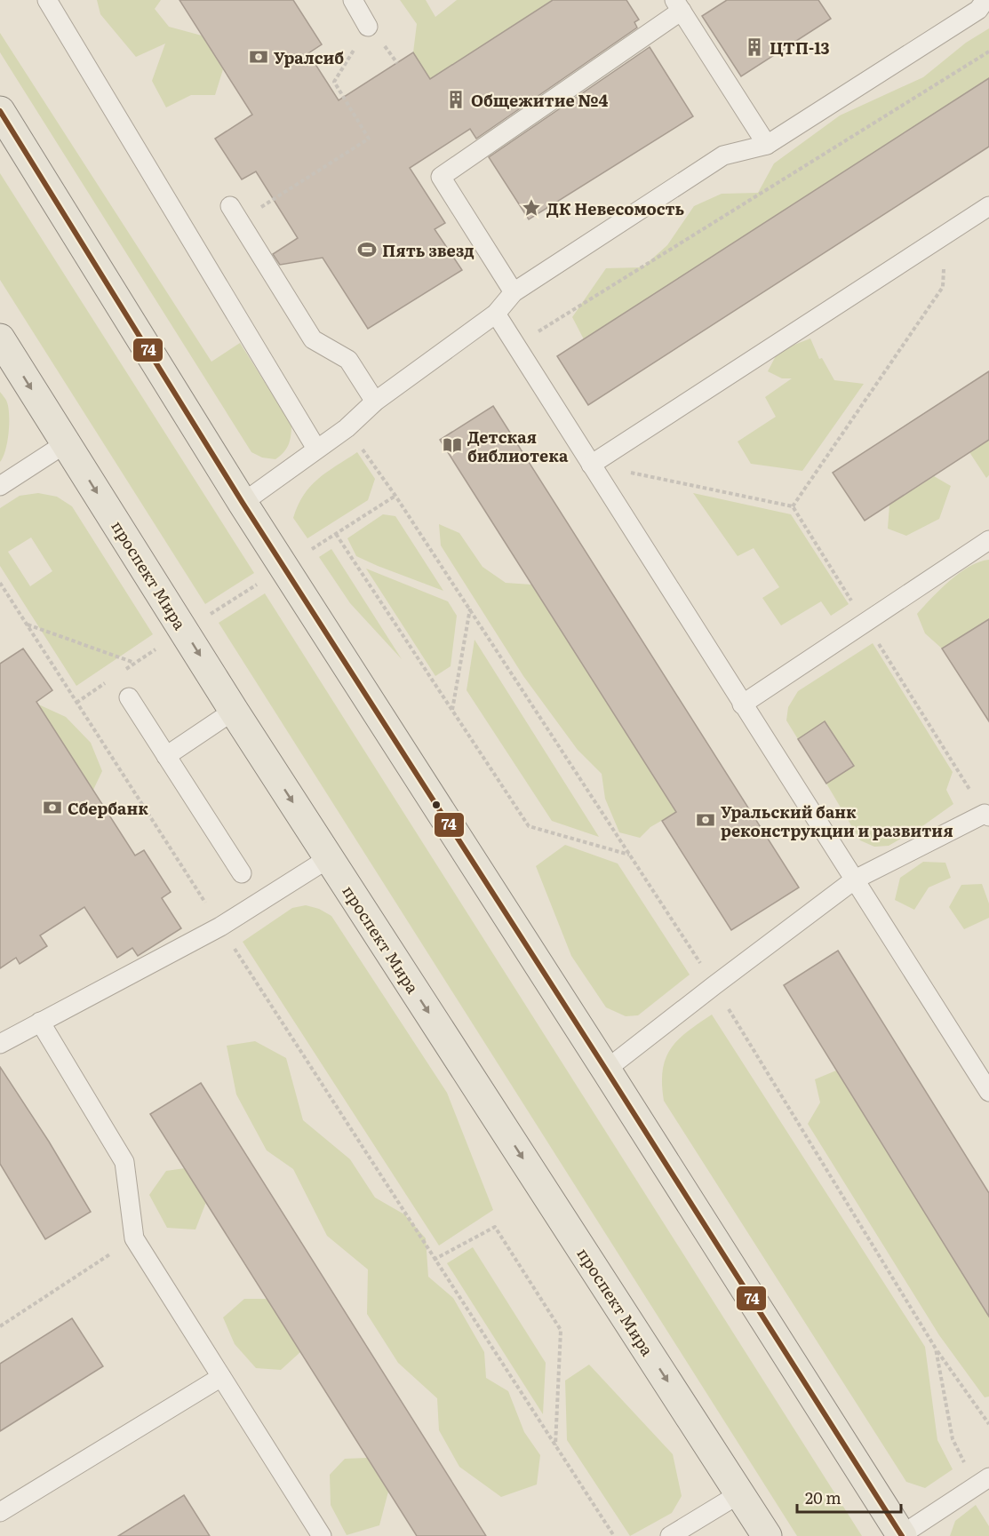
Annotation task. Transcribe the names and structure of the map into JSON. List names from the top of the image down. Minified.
{"streets":{"main road":["проспект Мира"]},"places":{"building":["ЦТП-13","Общежитие №4"],"bank":["Уралсиб","Сбербанк","Уральский банк реконструкции и развития"],"place":["ДК Невесомость"],"sports":["Пять звезд"],"library":["Детская библиотека"]},"lines":["transit line 74"],"scale_bar":"20 m"}
